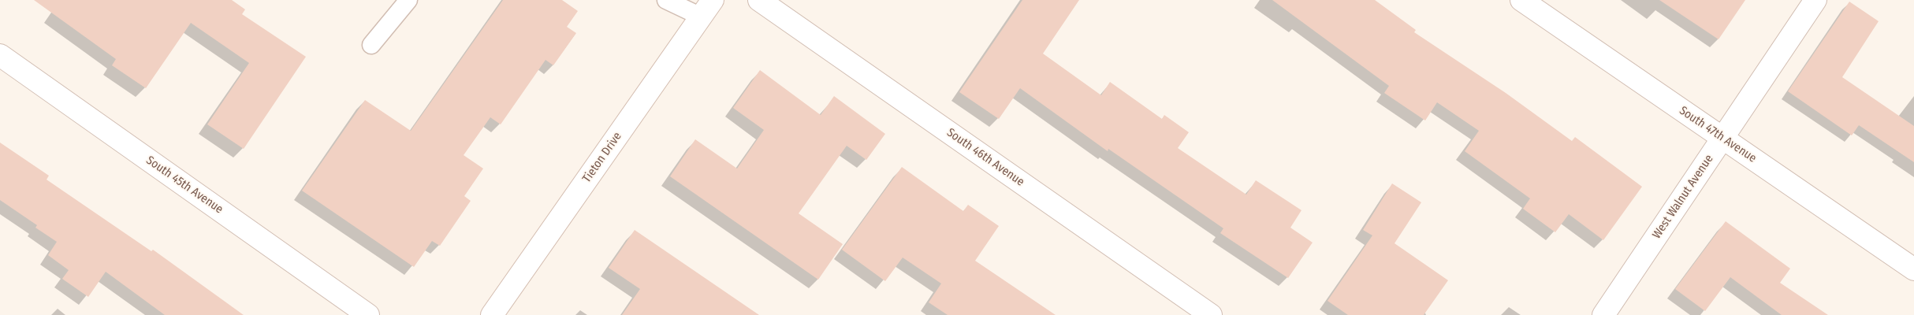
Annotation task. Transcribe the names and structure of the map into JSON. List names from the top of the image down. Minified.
{"streets":{"street":["South 47th Avenue","Tieton Drive","South 46th Avenue","South 45th Avenue","West Walnut Avenue"]},"crossings":[["South 47th Avenue","West Walnut Avenue"]]}
